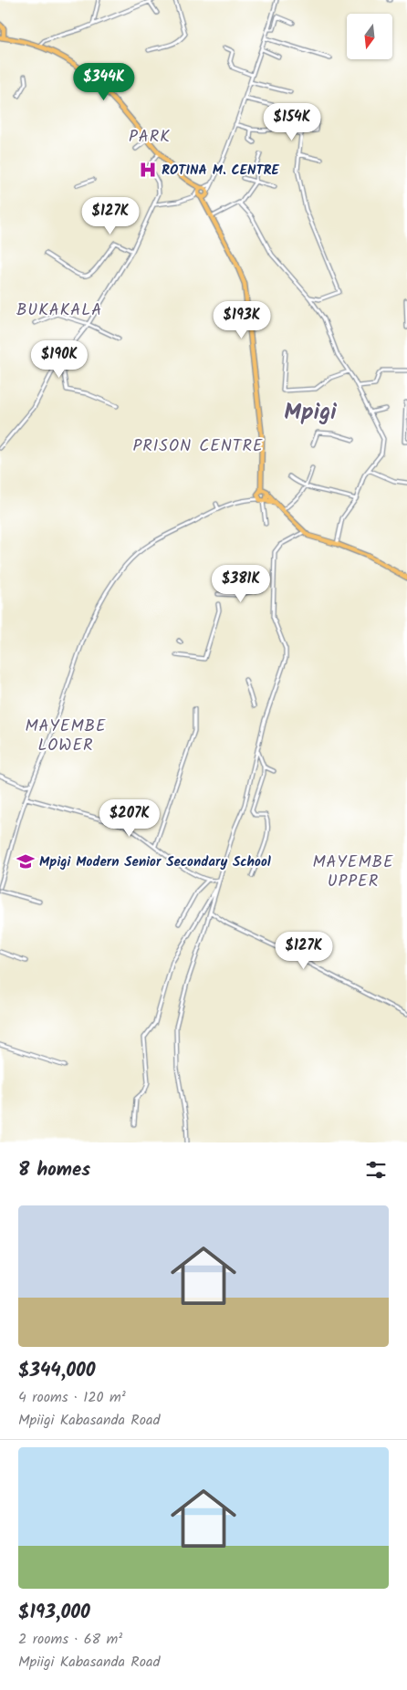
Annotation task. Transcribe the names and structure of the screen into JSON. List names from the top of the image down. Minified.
{"districts":["PARK","BUKAKALA","Mpigi","PRISON CENTRE","MAYEMBE LOWER","MAYEMBE UPPER"],"places":{"hospital":["ROTINA M. CENTRE"],"school or university":["Mpigi Modern Senior Secondary School"]},"north":"bottom","page":{"price":["$344K","$154K","$127K","$193K","$190K","$381K","$207K","$127K"],"heading":"8 homes","list":[{"name":"$344,000","note":"4 rooms · 120 m² · Mpiigi Kabasanda Road"},{"name":"$193,000","note":"2 rooms · 68 m² · Mpiigi Kabasanda Road"}]}}
